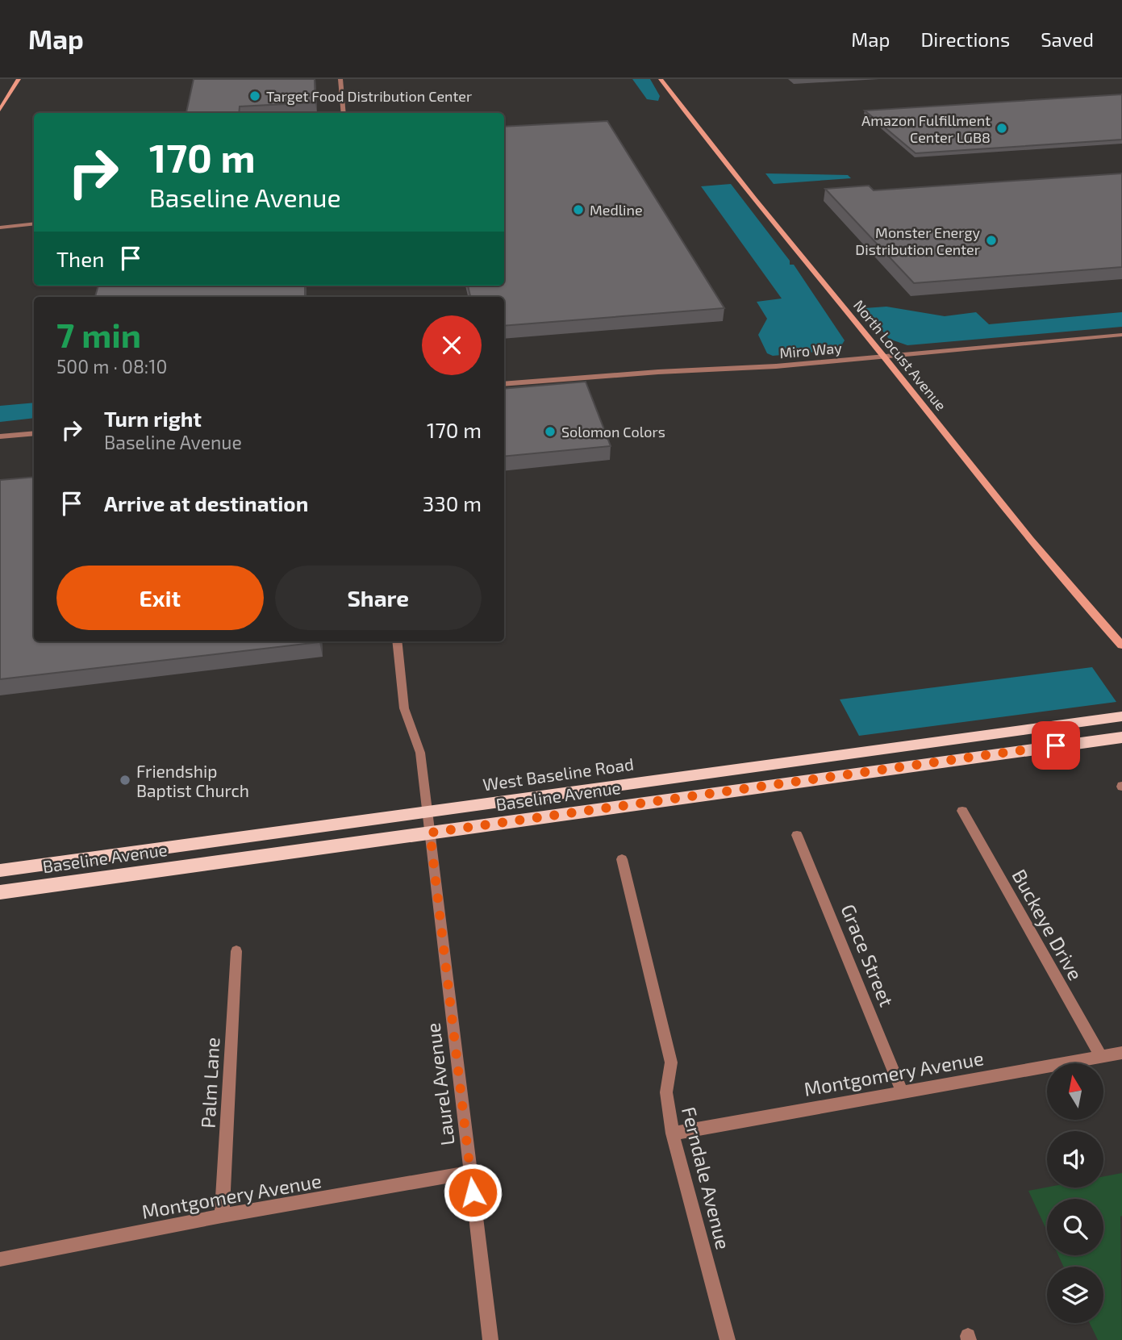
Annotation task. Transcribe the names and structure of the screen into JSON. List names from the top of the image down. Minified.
{"streets":{"main road":["West Baseline Road","Baseline Avenue"],"street":["Miro Way","North Locust Avenue","Buckeye Drive","Grace Street","Montgomery Avenue","Palm Lane","Laurel Avenue","Ferndale Avenue"]},"crossings":[["Miro Way","North Locust Avenue"],["West Baseline Road","Baseline Avenue"],["West Baseline Road","Laurel Avenue"],["Baseline Avenue","Laurel Avenue"],["Buckeye Drive","Montgomery Avenue"],["Grace Street","Montgomery Avenue"],["Montgomery Avenue","Palm Lane"],["Montgomery Avenue","Laurel Avenue"],["Montgomery Avenue","Ferndale Avenue"]],"places":["Target Food Distribution Center","Amazon Fulfillment Center LGB8","Medline","Monster Energy Distribution Center","Solomon Colors","Friendship Baptist Church"],"north":"top","page":{"header":"Map","nav":["Map","Directions","Saved"],"turn":["170 m","Baseline Avenue"],"then":"Then","heading":["7 min","500 m · 08:10"],"list":[{"name":"Turn right","note":"Baseline Avenue","value":"170 m"},{"name":"Arrive at destination","value":"330 m"}],"buttons":["Exit","Share"]}}
